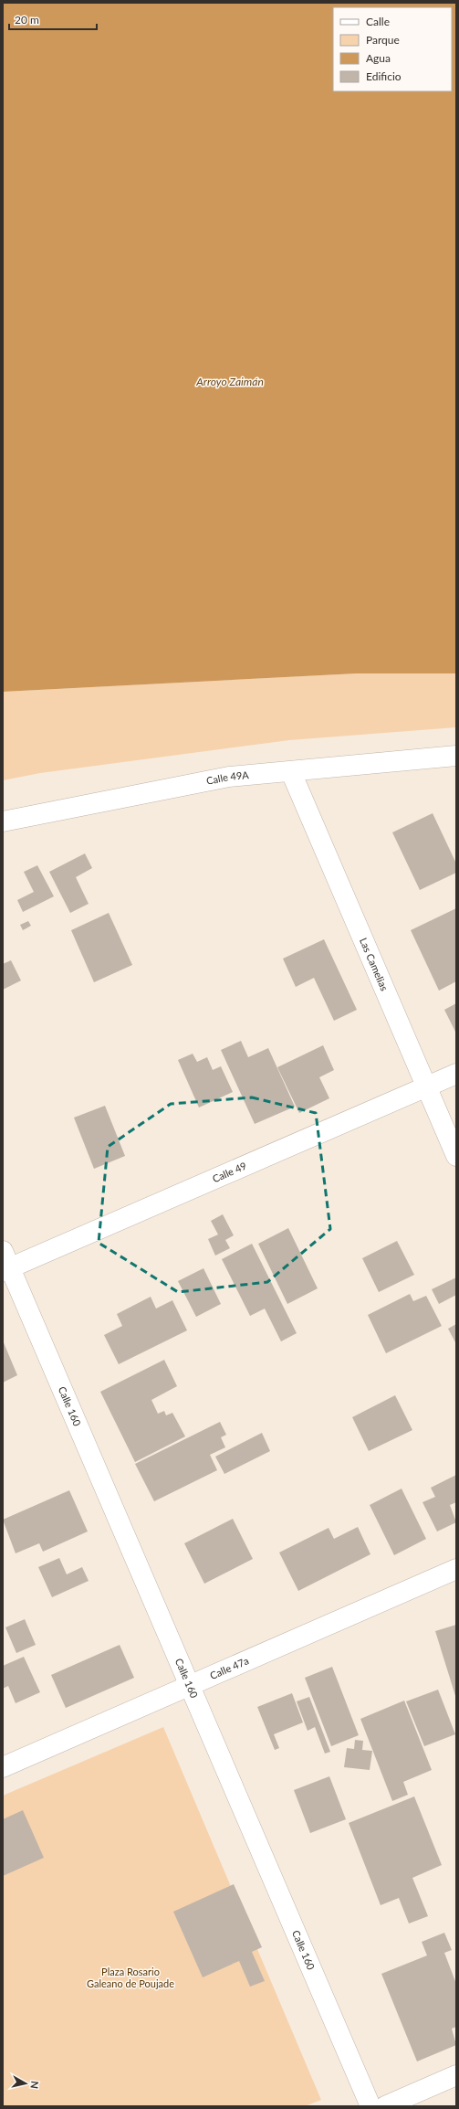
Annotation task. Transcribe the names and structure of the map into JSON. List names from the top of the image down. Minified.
{"streets":{"street":["Calle 49A","Las Camelias","Calle 49","Calle 160","Calle 47a"]},"crossings":[["Calle 49A","Las Camelias"],["Las Camelias","Calle 49"],["Calle 49","Calle 160"],["Calle 160","Calle 47a"]],"water":["Arroyo Zaimán"],"parks":["Plaza Rosario Galeano de Poujade"],"legend":["Calle","Parque","Agua","Edificio"],"scale_bar":"20 m","north":"right"}
